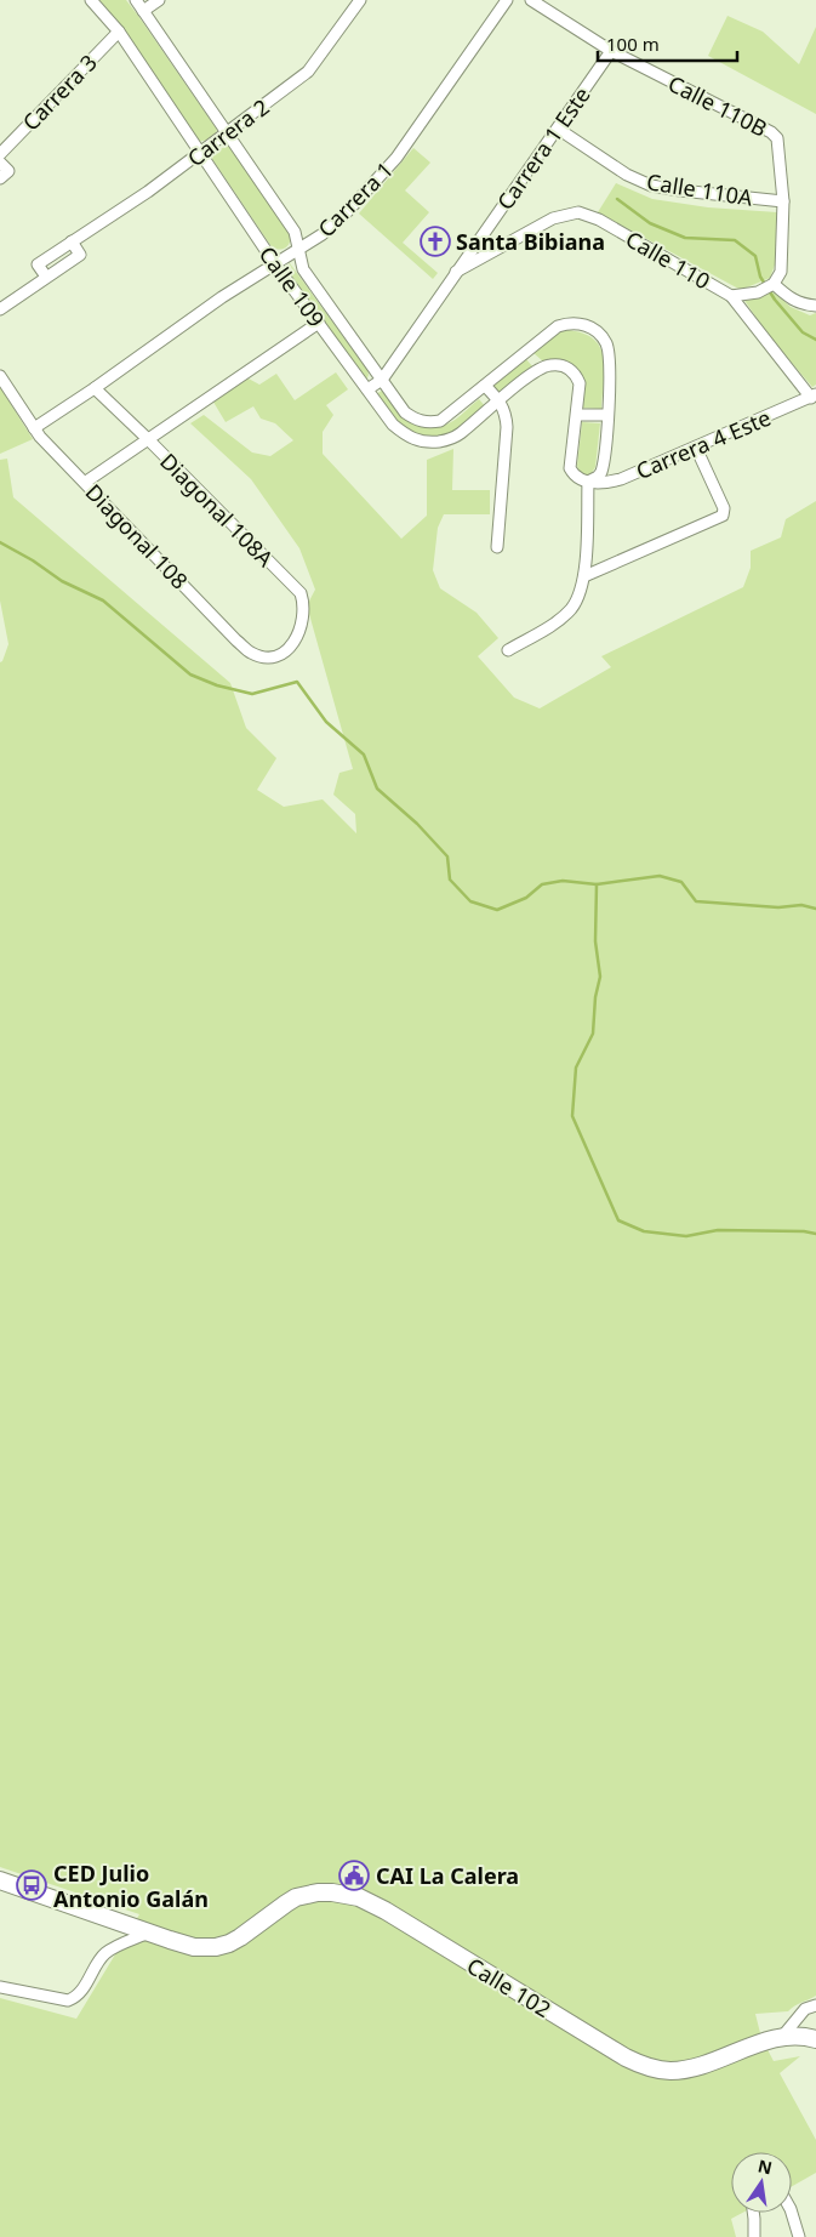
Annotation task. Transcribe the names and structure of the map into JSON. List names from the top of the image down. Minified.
{"streets":{"main road":["Calle 102"],"street":["Carrera 3","Calle 110B","Carrera 2","Carrera 1 Este","Calle 110A","Carrera 1","Calle 110","Calle 109","Carrera 4 Este","Diagonal 108A","Diagonal 108"]},"crossings":[["Carrera 3","Calle 109"],["Calle 110B","Carrera 1 Este"],["Calle 110B","Calle 110A"],["Carrera 2","Calle 109"],["Carrera 1 Este","Calle 110A"],["Carrera 1 Este","Calle 110"],["Carrera 1 Este","Calle 109"],["Carrera 1","Calle 109"],["Carrera 1","Diagonal 108A"],["Carrera 1","Diagonal 108"],["Calle 110","Carrera 4 Este"],["Diagonal 108A","Diagonal 108"]],"places":{"church":["Santa Bibiana"],"public building":["CAI La Calera"],"bus stop":["CED Julio Antonio Galán"]},"scale_bar":"100 m","north":"top"}
